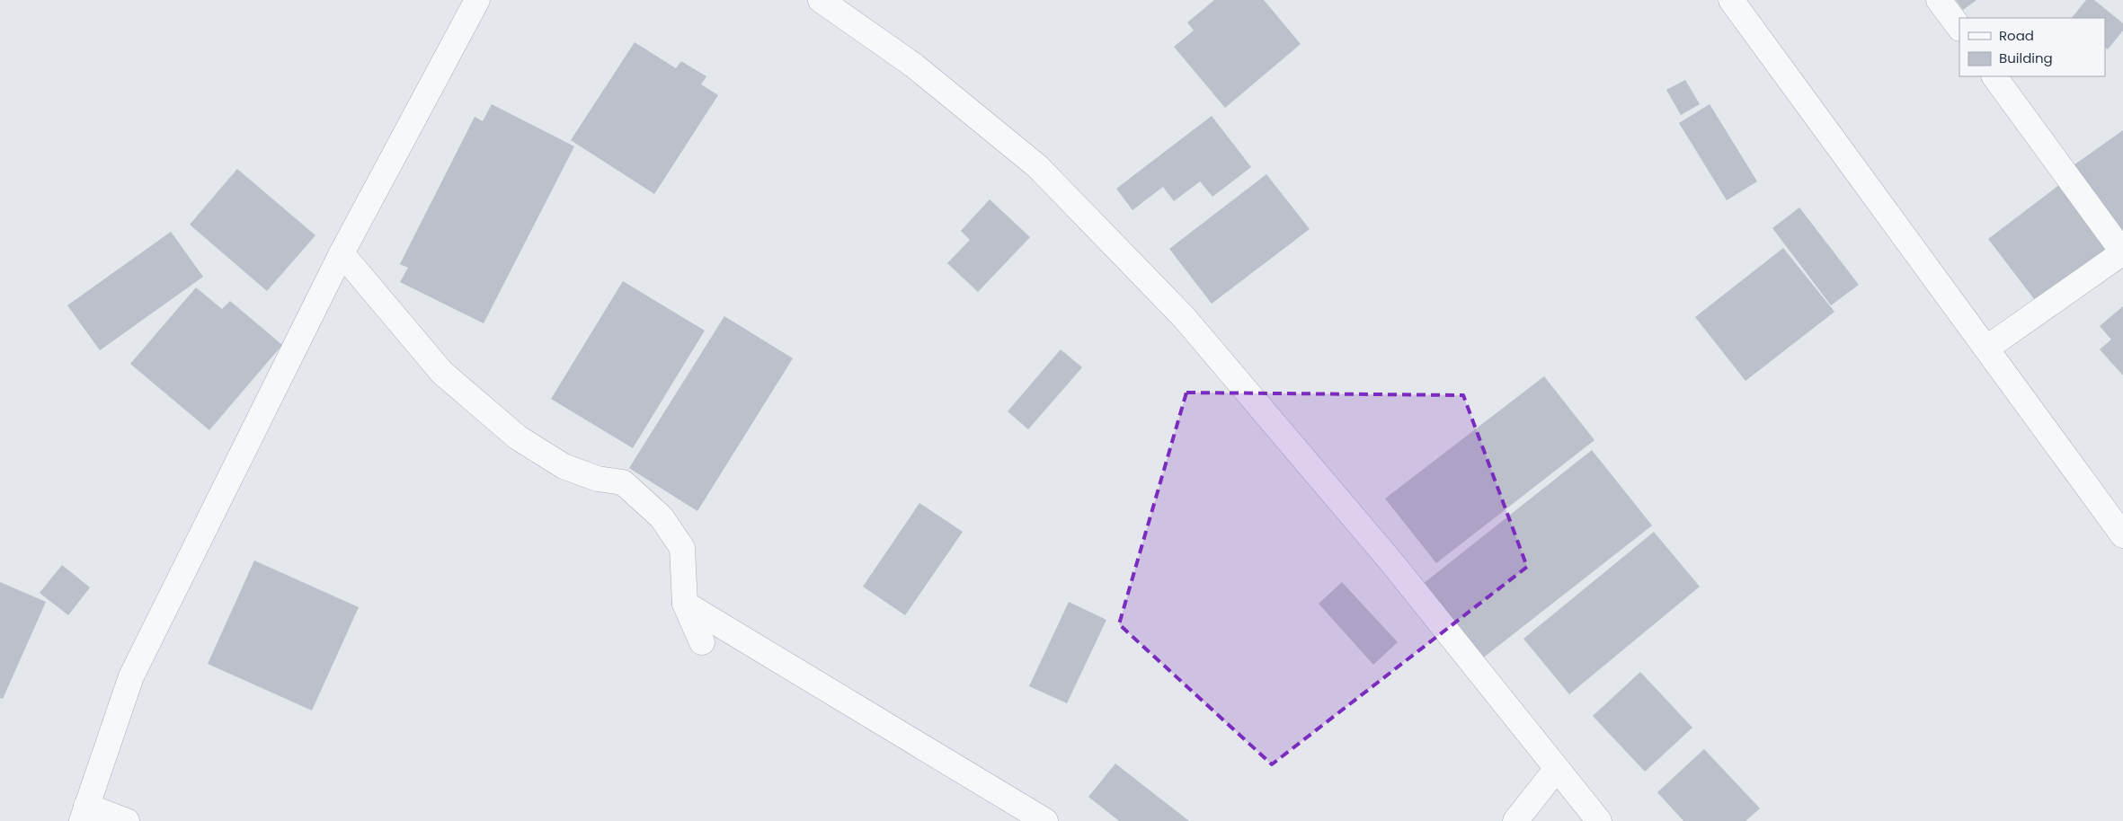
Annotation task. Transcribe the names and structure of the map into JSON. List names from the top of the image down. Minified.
{"legend":["Road","Building"]}
